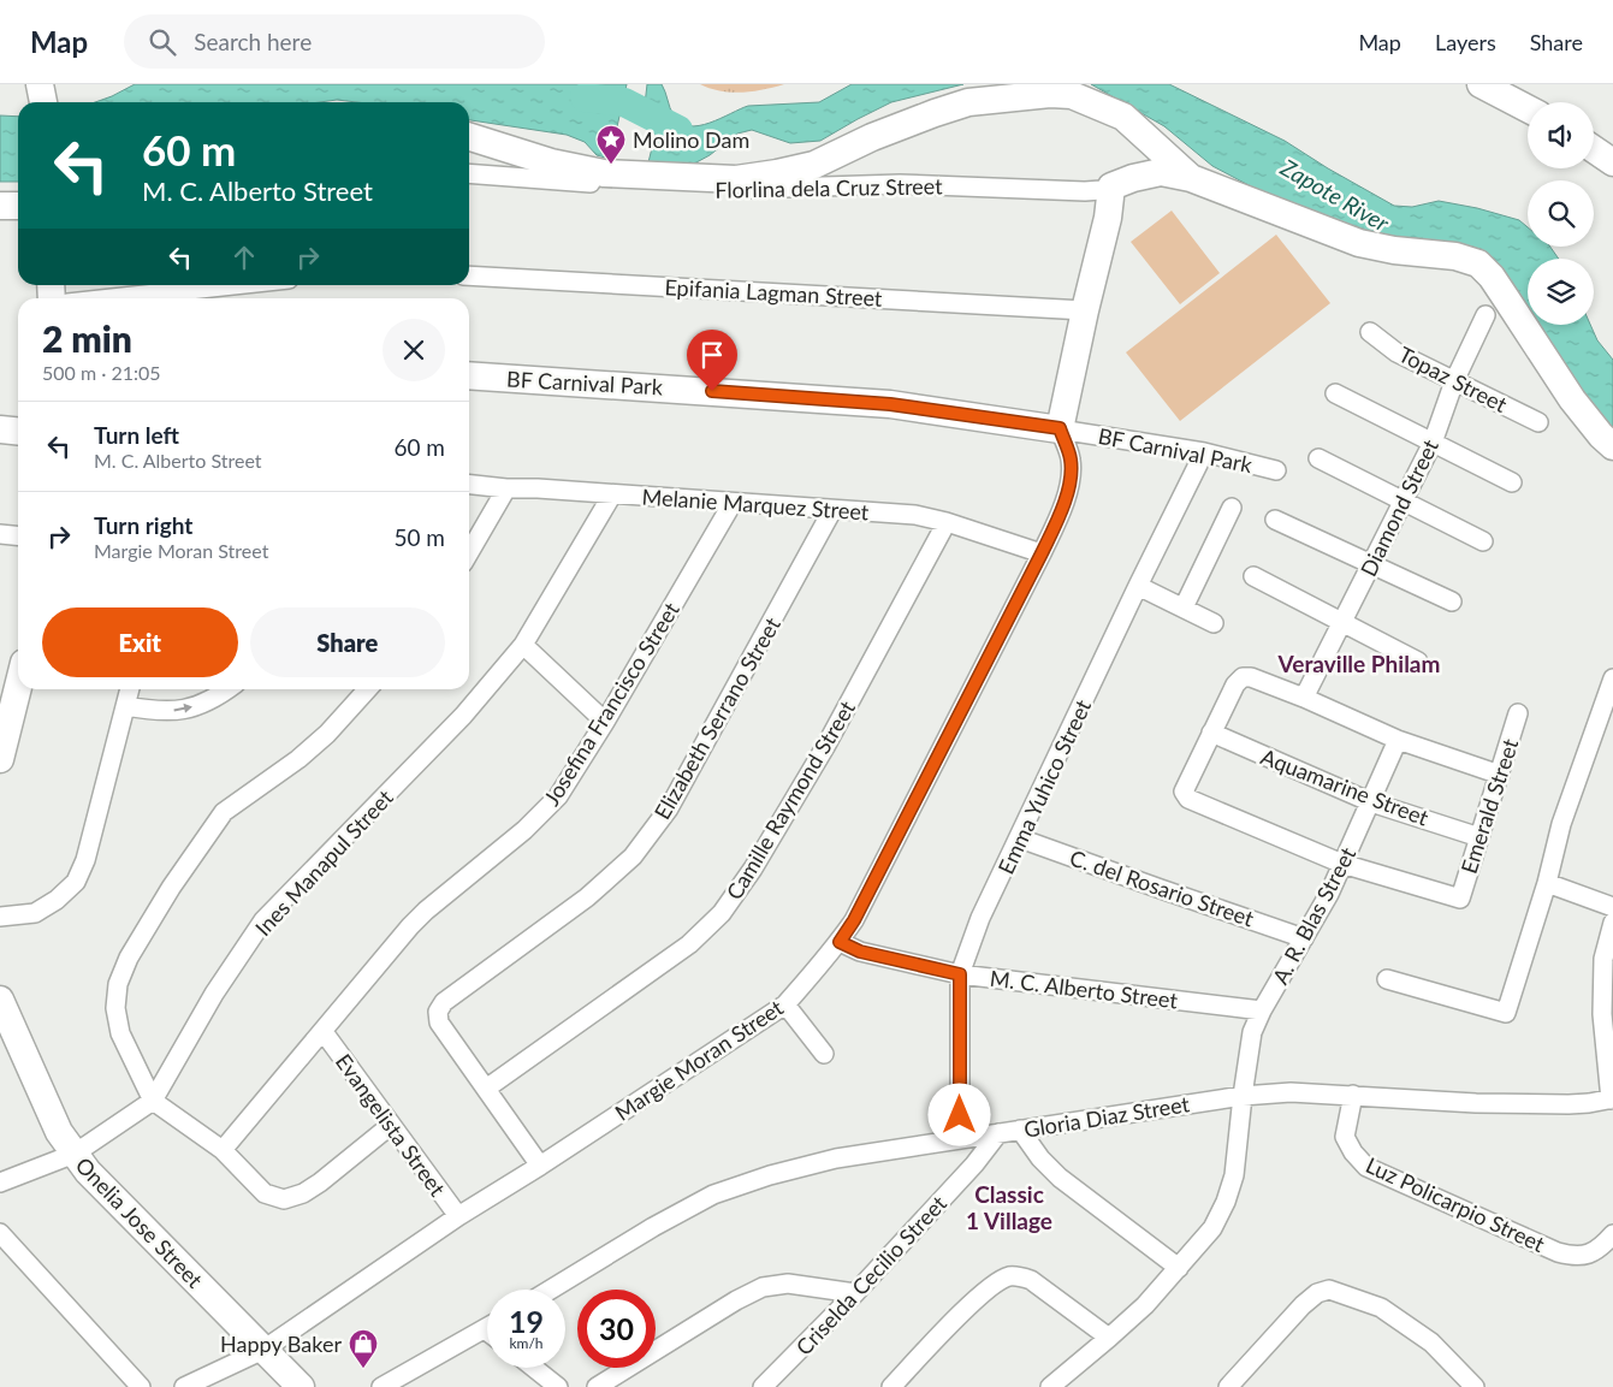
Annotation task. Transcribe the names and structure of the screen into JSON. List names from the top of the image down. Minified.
{"streets":{"main road":["Florlina dela Cruz Street","BF Carnival Park","Onelia Jose Street"],"street":["Epifania Lagman Street","Topaz Street","Melanie Marquez Street","Diamond Street","Josefina Francisco Street","Elizabeth Serrano Street","Emma Yuhico Street","Aquamarine Street","Camille Raymond Street","Emerald Street","Ines Manapul Street","C. del Rosario Street","A. R. Blas Street","M. C. Alberto Street","Margie Moran Street","Gloria Diaz Street","Evangelista Street","Luz Policarpio Street","Criselda Cecilio Street"]},"crossings":[["Topaz Street","Diamond Street"],["BF Carnival Park","Emma Yuhico Street"],["BF Carnival Park","Margie Moran Street"],["Melanie Marquez Street","Josefina Francisco Street"],["Melanie Marquez Street","Elizabeth Serrano Street"],["Melanie Marquez Street","Camille Raymond Street"],["Melanie Marquez Street","Ines Manapul Street"],["Melanie Marquez Street","Margie Moran Street"],["Josefina Francisco Street","Evangelista Street"],["Elizabeth Serrano Street","Camille Raymond Street"],["Elizabeth Serrano Street","Margie Moran Street"],["Emma Yuhico Street","C. del Rosario Street"],["Emma Yuhico Street","M. C. Alberto Street"],["Emma Yuhico Street","Gloria Diaz Street"],["Aquamarine Street","Emerald Street"],["Aquamarine Street","A. R. Blas Street"],["Emerald Street","A. R. Blas Street"],["Ines Manapul Street","Onelia Jose Street"],["C. del Rosario Street","A. R. Blas Street"],["A. R. Blas Street","M. C. Alberto Street"],["A. R. Blas Street","Gloria Diaz Street"],["M. C. Alberto Street","Margie Moran Street"],["Margie Moran Street","Evangelista Street"],["Margie Moran Street","Onelia Jose Street"],["Gloria Diaz Street","Luz Policarpio Street"],["Gloria Diaz Street","Criselda Cecilio Street"]],"districts":["Veraville Philam","Classic 1 Village"],"water":["Zapote River"],"places":{"place":["Molino Dam"],"shop":["Happy Baker"]},"page":{"header":"Map","search":"Search here","nav":["Map","Layers","Share"],"turn":["60 m","M. C. Alberto Street"],"heading":["2 min","500 m · 21:05"],"list":[{"name":"Turn left","note":"M. C. Alberto Street","value":"60 m"},{"name":"Turn right","note":"Margie Moran Street","value":"50 m"}],"buttons":["Exit","Share"],"speed":"19 km/h","limit":"30"}}
